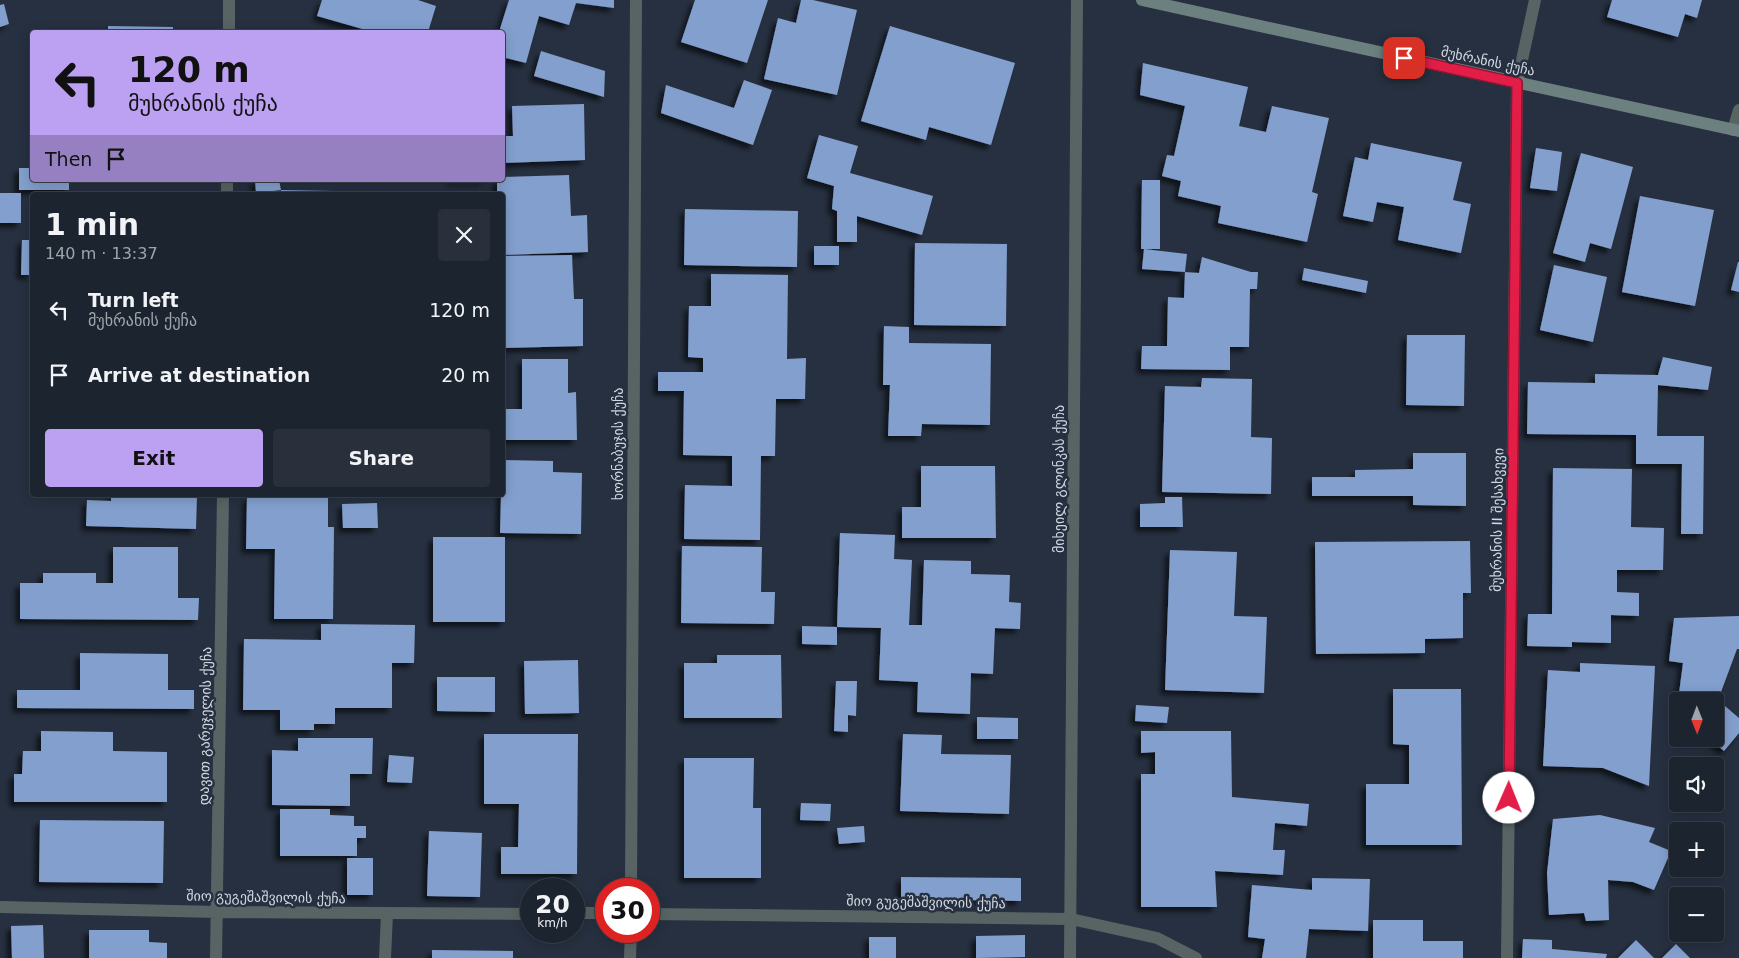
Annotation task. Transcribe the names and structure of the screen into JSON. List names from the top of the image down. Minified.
{"streets":{"street":["მუხრანის ქუჩა","ხორნაბუჯის ქუჩა","მიხეილ გლინკას ქუჩა","მუხრანის II შესახვევი","დავით გარეჯელის ქუჩა","შიო გუგეშაშვილის ქუჩა"]},"crossings":[["მუხრანის ქუჩა","მუხრანის II შესახვევი"],["მიხეილ გლინკას ქუჩა","შიო გუგეშაშვილის ქუჩა"],["დავით გარეჯელის ქუჩა","შიო გუგეშაშვილის ქუჩა"]],"north":"bottom","page":{"turn":["120 m","მუხრანის ქუჩა"],"then":"Then","heading":["1 min","140 m · 13:37"],"list":[{"name":"Turn left","note":"მუხრანის ქუჩა","value":"120 m"},{"name":"Arrive at destination","value":"20 m"}],"buttons":["Exit","Share"],"map_buttons":["+","−"],"speed":"20 km/h","limit":"30"}}
